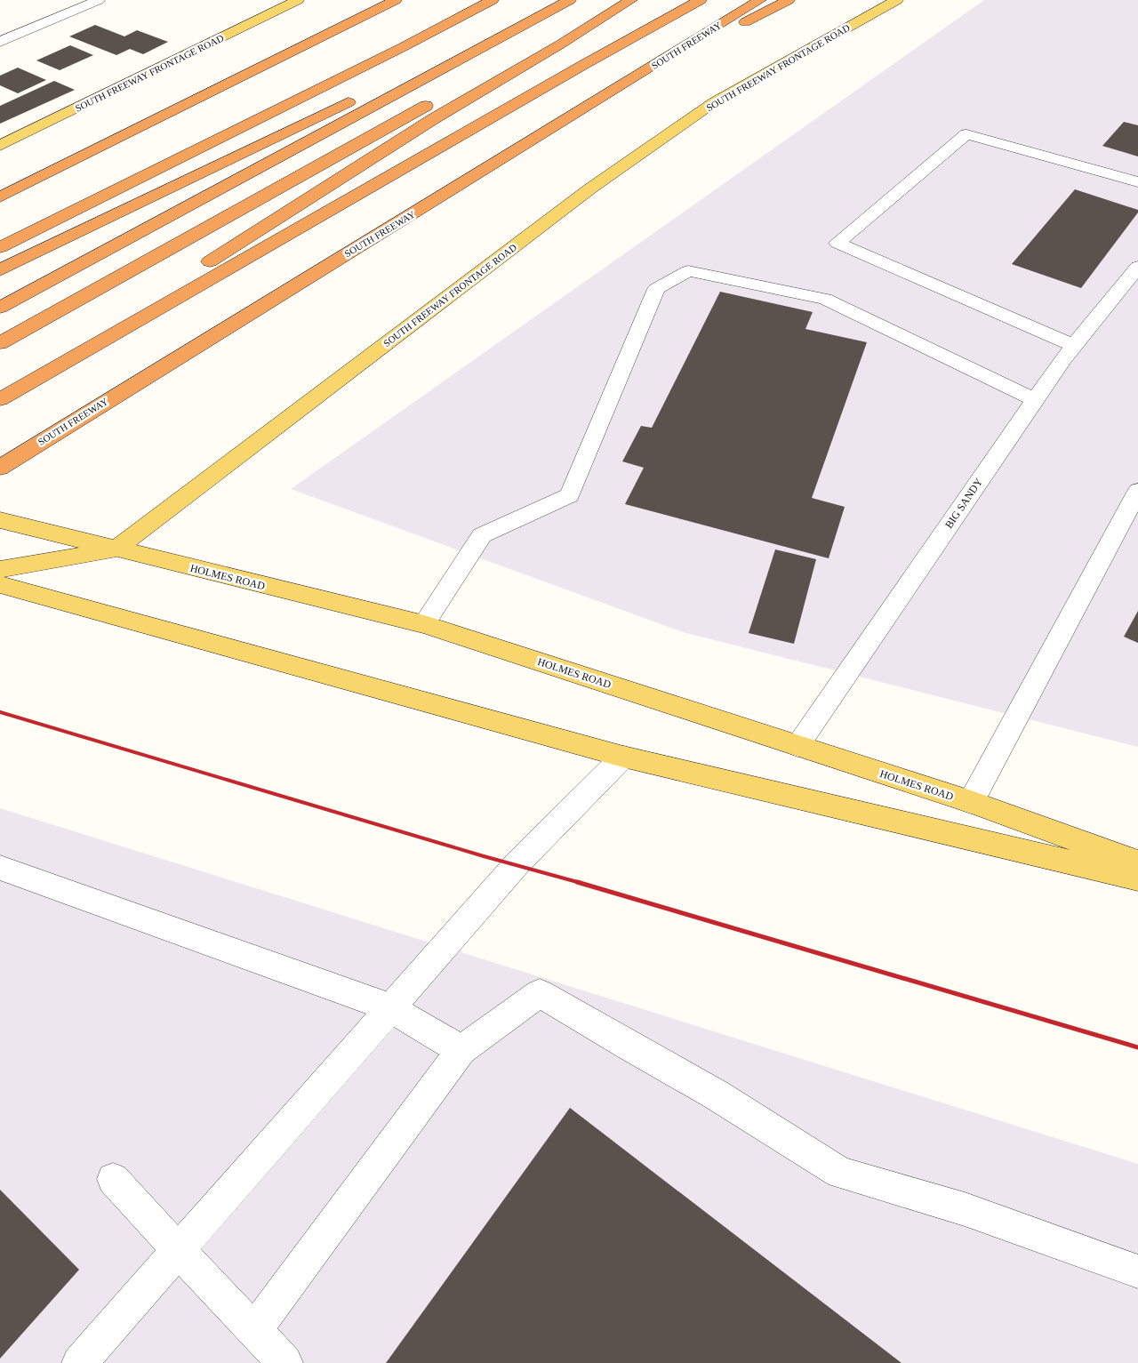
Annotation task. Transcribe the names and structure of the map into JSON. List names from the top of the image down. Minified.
{"streets":{"highway":["SOUTH FREEWAY"],"main road":["SOUTH FREEWAY FRONTAGE ROAD","HOLMES ROAD"],"street":["BIG SANDY"]},"crossings":[["SOUTH FREEWAY FRONTAGE ROAD","HOLMES ROAD"],["BIG SANDY","HOLMES ROAD"]]}
